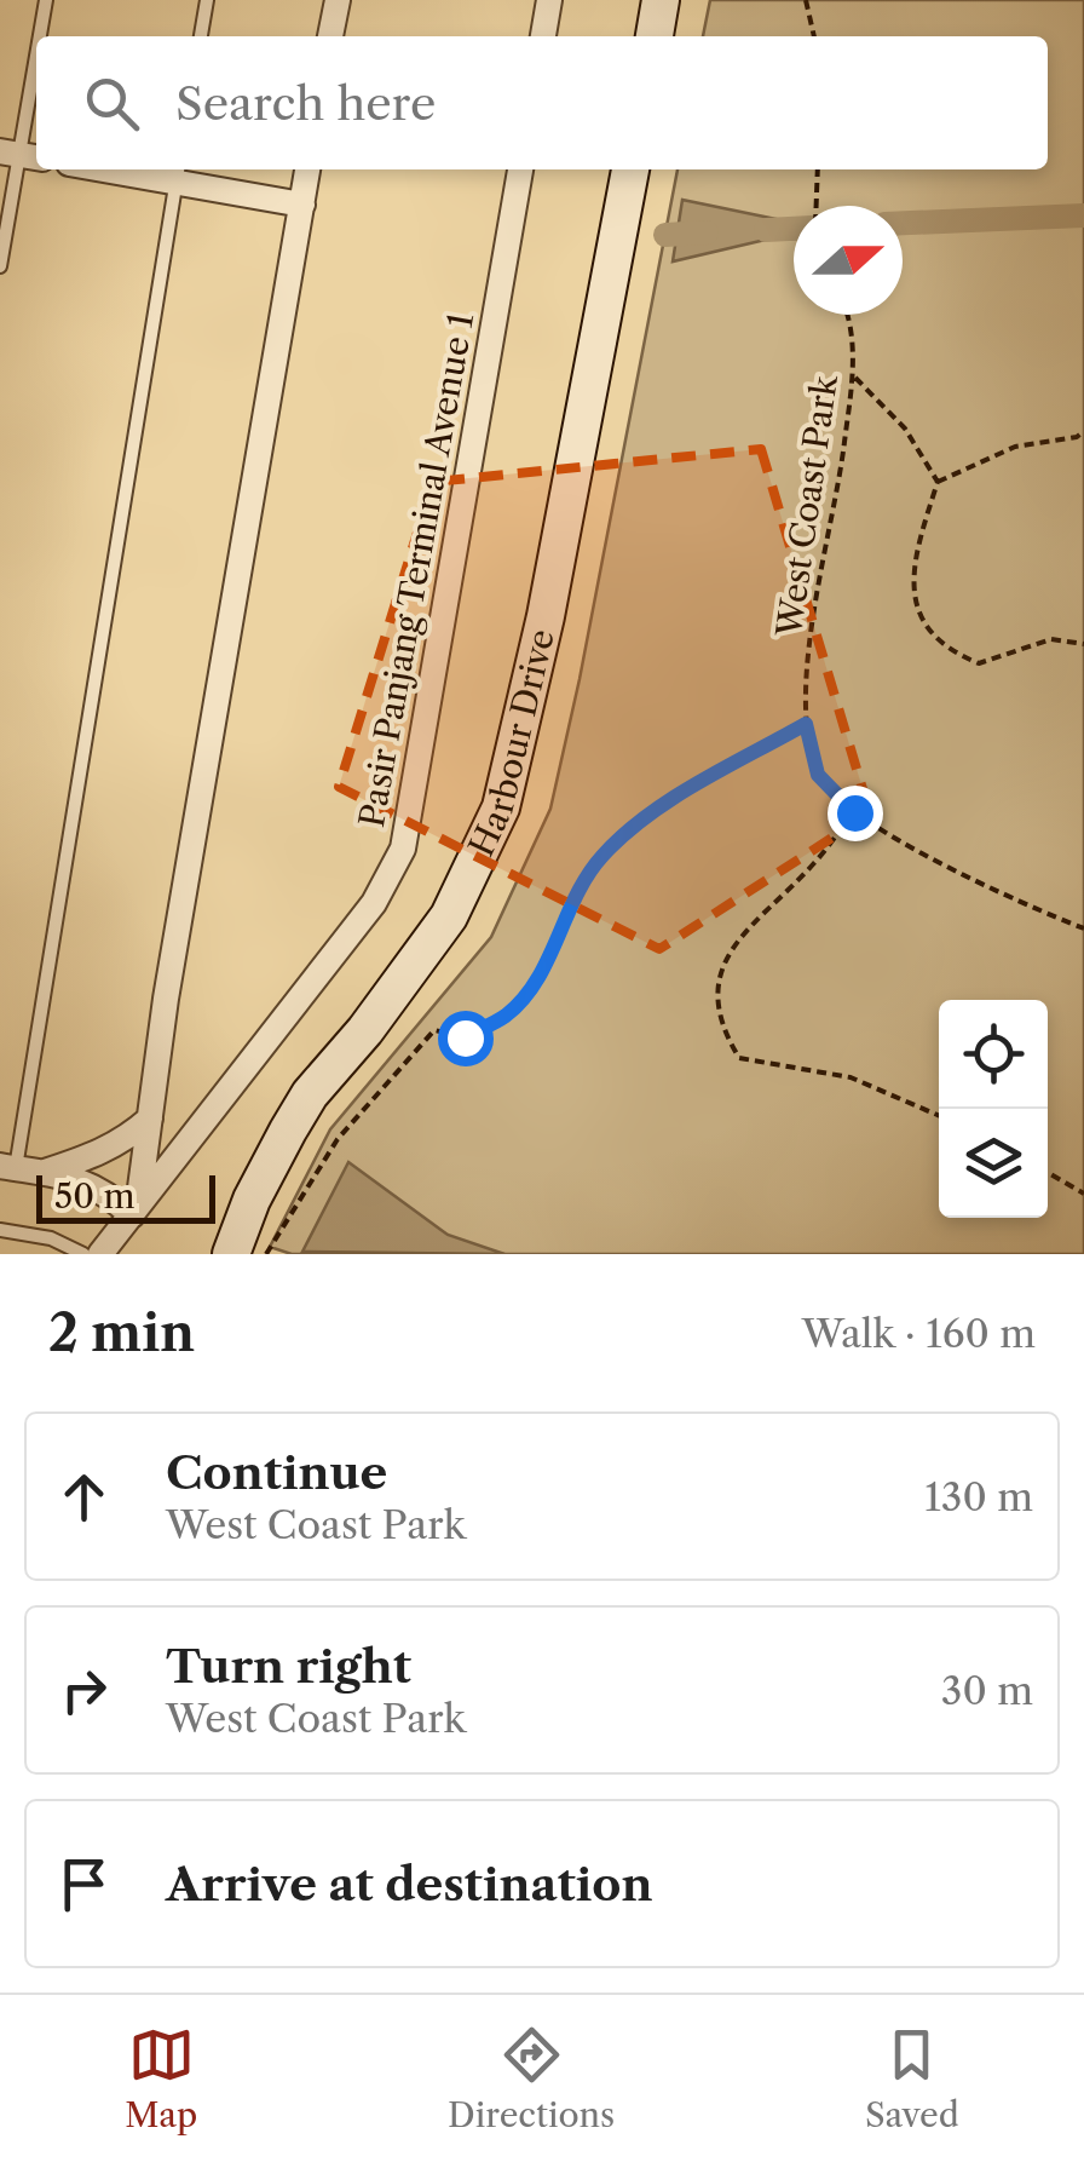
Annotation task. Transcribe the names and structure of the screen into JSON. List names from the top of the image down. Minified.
{"streets":{"main road":["Harbour Drive"],"street":["Pasir Panjang Terminal Avenue 1"],"path":["West Coast Park"]},"scale_bar":"50 m","north":"right","page":{"search":"Search here","scale":"50 m","heading":["2 min","Walk · 160 m"],"list":[["Continue","West Coast Park","130 m"],["Turn right","West Coast Park","30 m"],"Arrive at destination"],"nav":["Map","Directions","Saved"]}}
